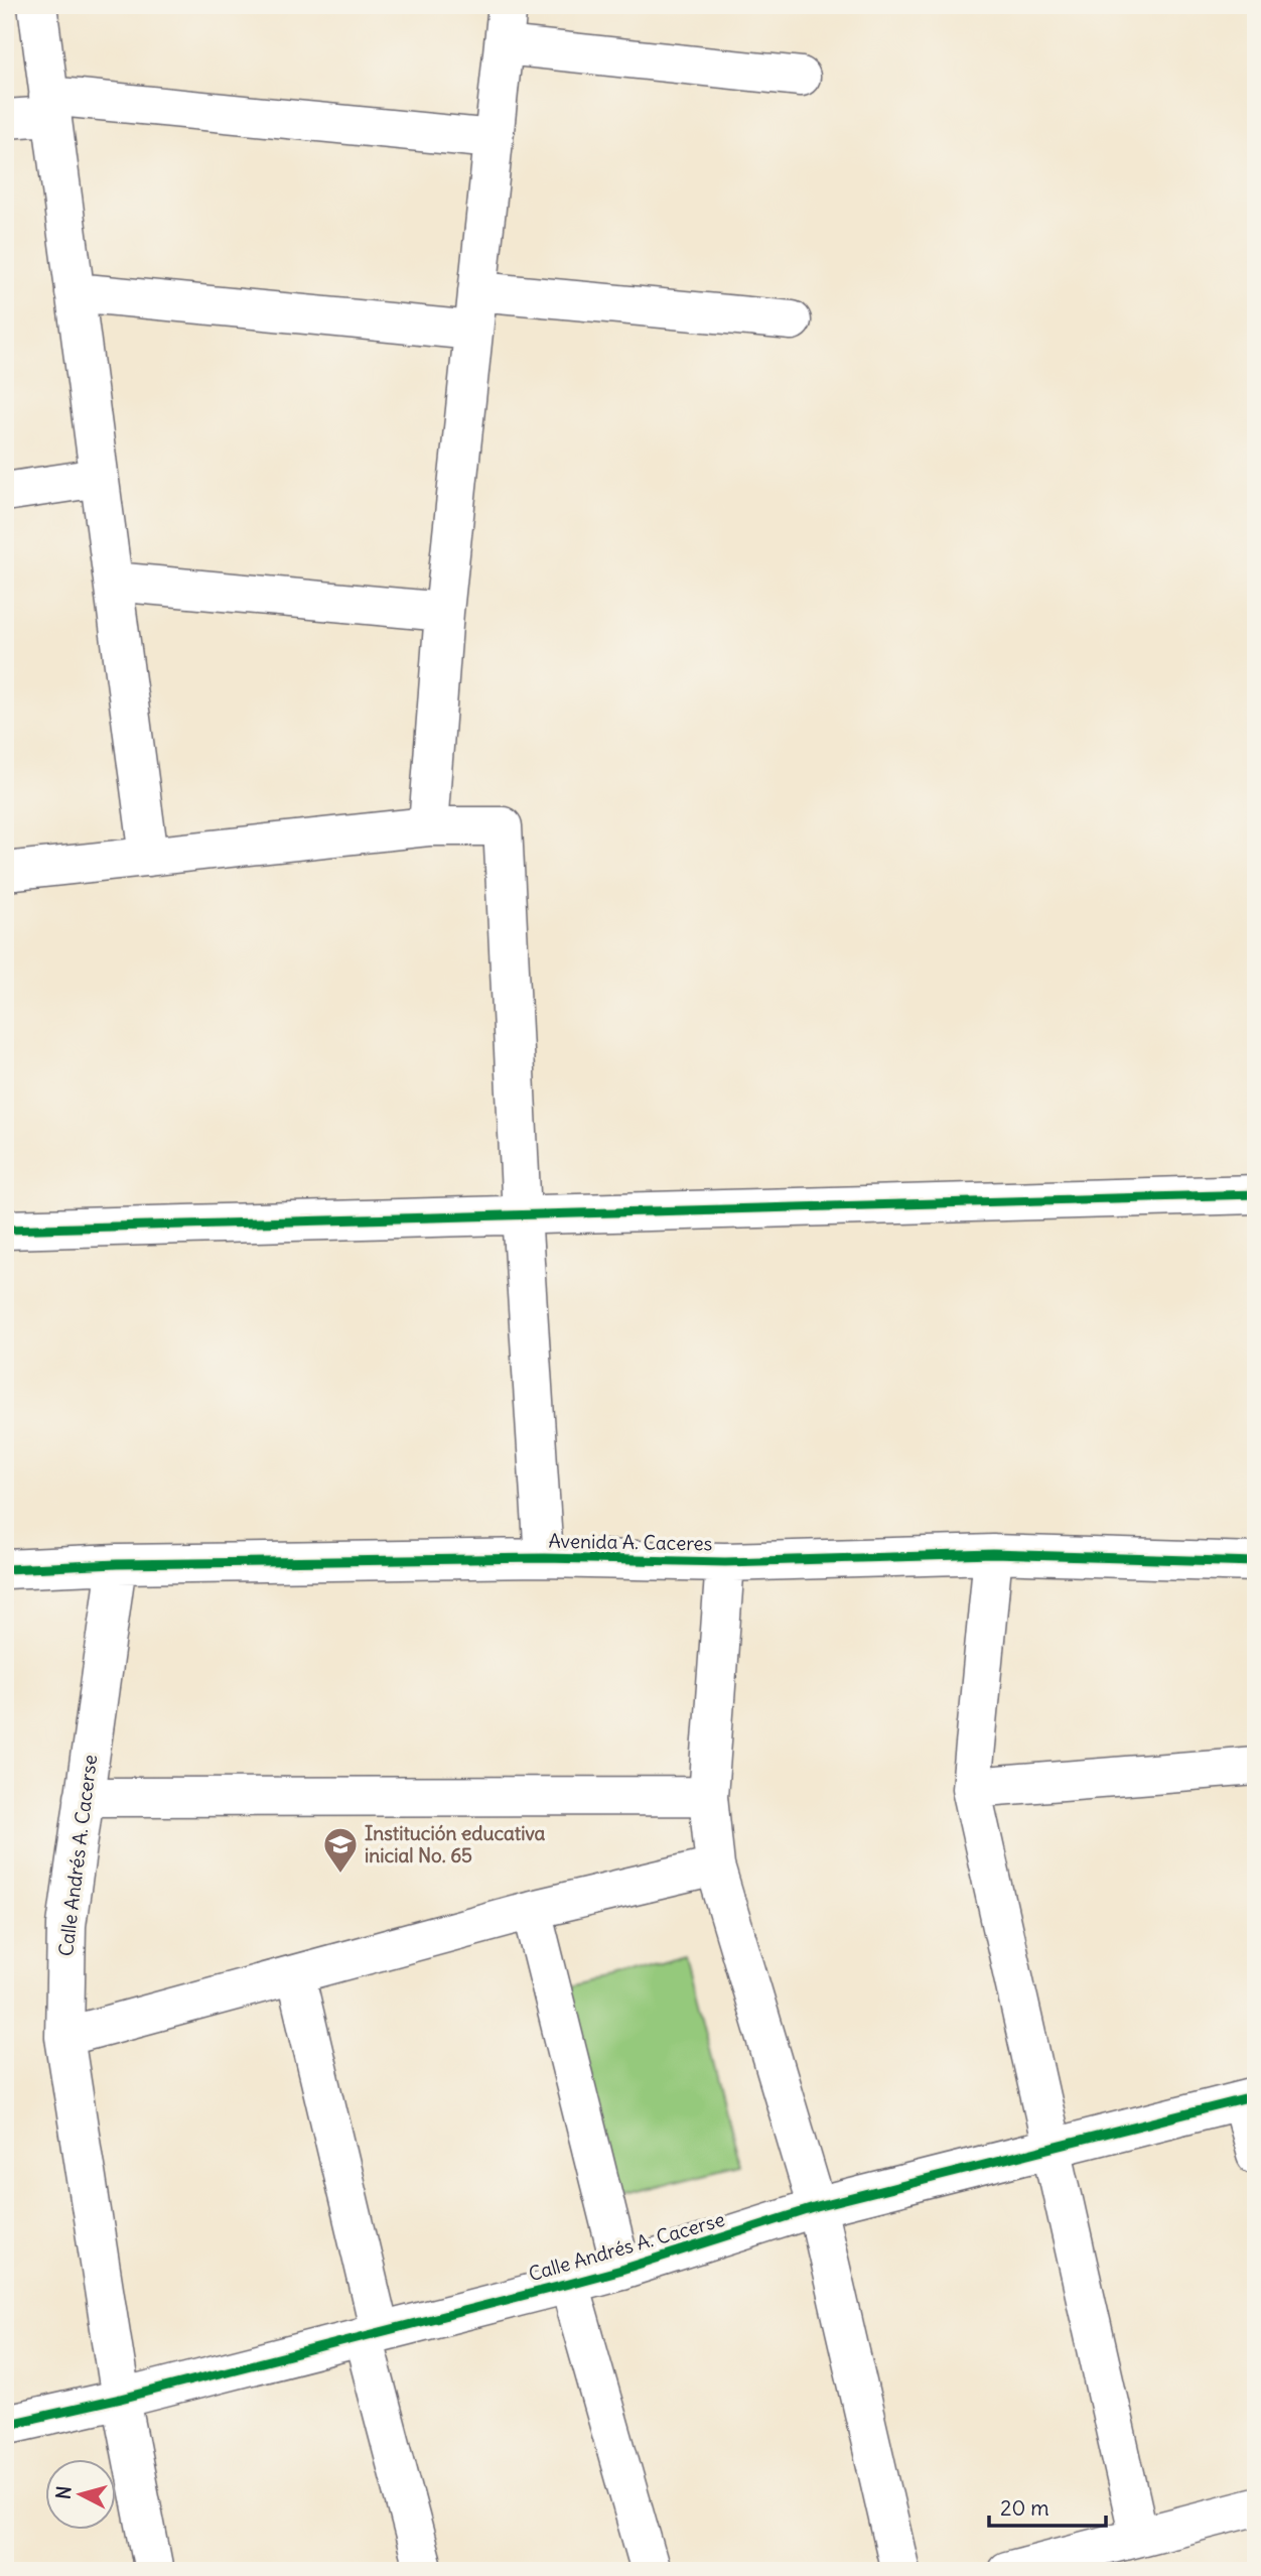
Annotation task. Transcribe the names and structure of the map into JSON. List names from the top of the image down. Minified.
{"streets":{"street":["Avenida A. Caceres","Calle Andrés A. Cacerse"]},"crossings":[["Avenida A. Caceres","Calle Andrés A. Cacerse"]],"places":{"school or university":["Institución educativa inicial No. 65"]},"scale_bar":"20 m","north":"left"}
